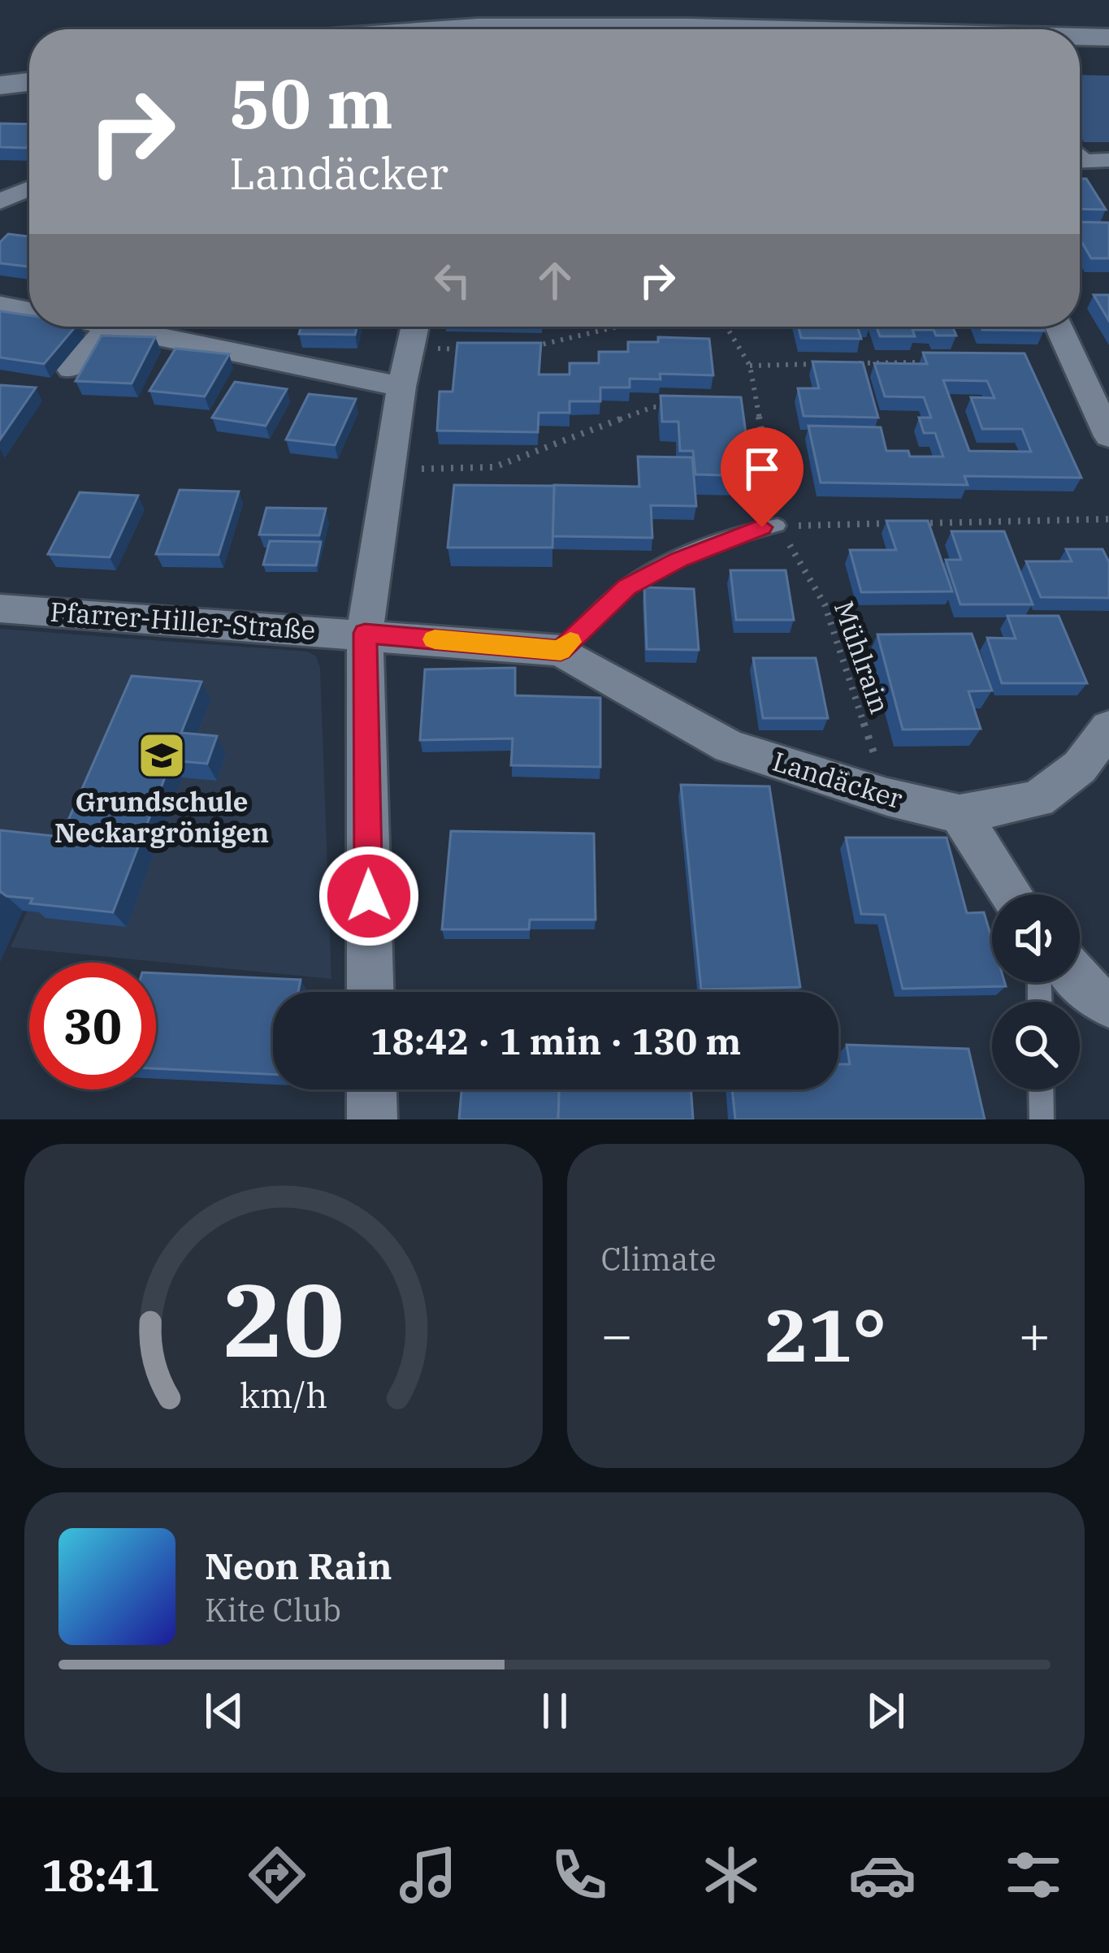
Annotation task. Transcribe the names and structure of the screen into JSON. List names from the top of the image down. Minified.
{"streets":{"street":["Pfarrer-Hiller-Straße","Landäcker"],"path":["Mühlrain"]},"crossings":[["Pfarrer-Hiller-Straße","Landäcker"],["Mühlrain","Landäcker"]],"places":{"school or university":["Grundschule Neckargrönigen"]},"page":{"turn":["50 m","Landäcker"],"limit":"30","trip":"18:42 · 1 min · 130 m","tile":"Climate","heat":["−","21°","+"],"song":["Neon Rain","Kite Club"],"tabs":"18:41","gauge":["20","km/h"]}}
